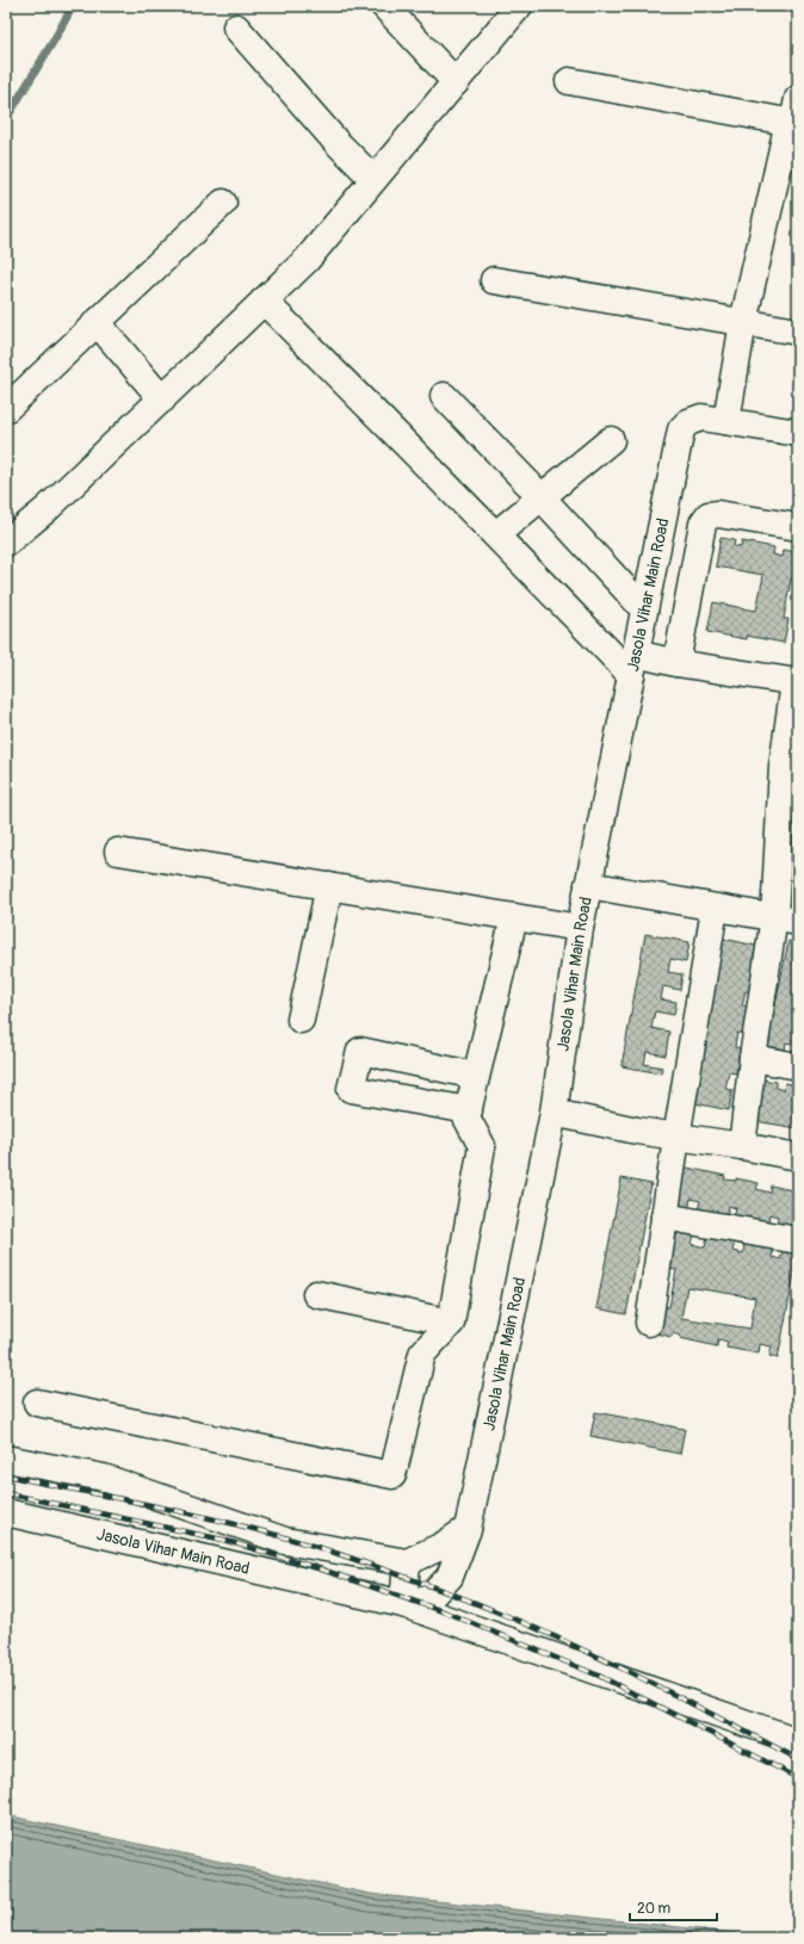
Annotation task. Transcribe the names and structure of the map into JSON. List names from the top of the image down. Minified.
{"streets":{"street":["Jasola Vihar Main Road"]},"scale_bar":"20 m"}
